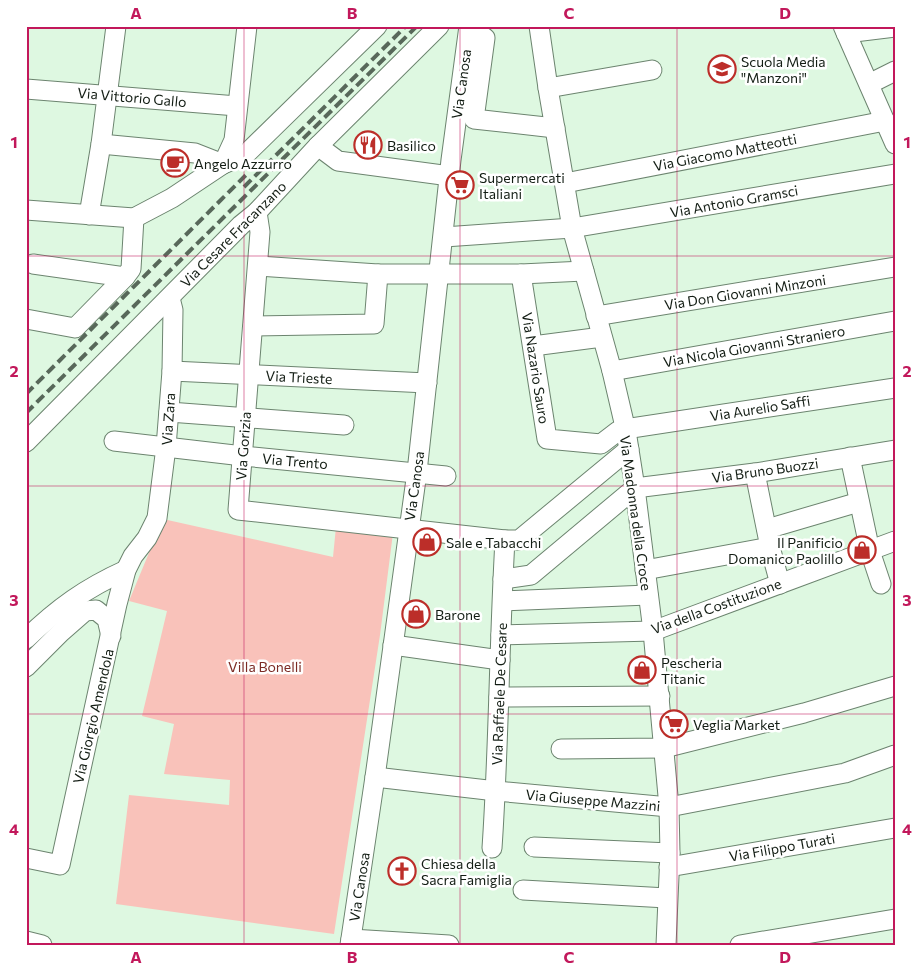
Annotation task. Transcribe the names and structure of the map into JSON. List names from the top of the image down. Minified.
{"streets":{"street":["Via Canosa","Via Vittorio Gallo","Via Giacomo Matteotti","Via Antonio Gramsci","Via Cesare Fracanzano","Via Don Giovanni Minzoni","Via Nicola Giovanni Straniero","Via Nazario Sauro","Via Trieste","Via Aurelio Saffi","Via Zara","Via Gorizia","Via Trento","Via Bruno Buozzi","Via Madonna della Croce","Via della Costituzione","Via Raffaele De Cesare","Via Giorgio Amendola","Via Giuseppe Mazzini","Via Filippo Turati"]},"crossings":[["Via Canosa","Via Antonio Gramsci"],["Via Canosa","Via Trieste"],["Via Canosa","Via Gorizia"],["Via Canosa","Via Trento"],["Via Canosa","Via Giuseppe Mazzini"],["Via Giacomo Matteotti","Via Madonna della Croce"],["Via Antonio Gramsci","Via Madonna della Croce"],["Via Cesare Fracanzano","Via Zara"],["Via Cesare Fracanzano","Via Gorizia"],["Via Don Giovanni Minzoni","Via Madonna della Croce"],["Via Nicola Giovanni Straniero","Via Madonna della Croce"],["Via Nazario Sauro","Via Aurelio Saffi"],["Via Nazario Sauro","Via Madonna della Croce"],["Via Trieste","Via Zara"],["Via Trieste","Via Gorizia"],["Via Aurelio Saffi","Via Madonna della Croce"],["Via Zara","Via Trento"],["Via Zara","Via Giorgio Amendola"],["Via Gorizia","Via Trento"],["Via Bruno Buozzi","Via Madonna della Croce"],["Via Madonna della Croce","Via della Costituzione"],["Via Madonna della Croce","Via Giuseppe Mazzini"],["Via Madonna della Croce","Via Filippo Turati"],["Via della Costituzione","Via Raffaele De Cesare"],["Via Raffaele De Cesare","Via Giuseppe Mazzini"]],"parks":["Villa Bonelli"],"places":{"school or university":["Scuola Media \"Manzoni\""],"restaurant":["Basilico"],"cafe":["Angelo Azzurro"],"supermarket":["Supermercati Italiani","Veglia Market"],"shop":["Sale e Tabacchi","Il Panificio Domanico Paolillo","Barone","Pescheria Titanic"],"church":["Chiesa della Sacra Famiglia"]},"grid":{"columns":["A","B","C","D"],"rows":["1","2","3","4"]}}
